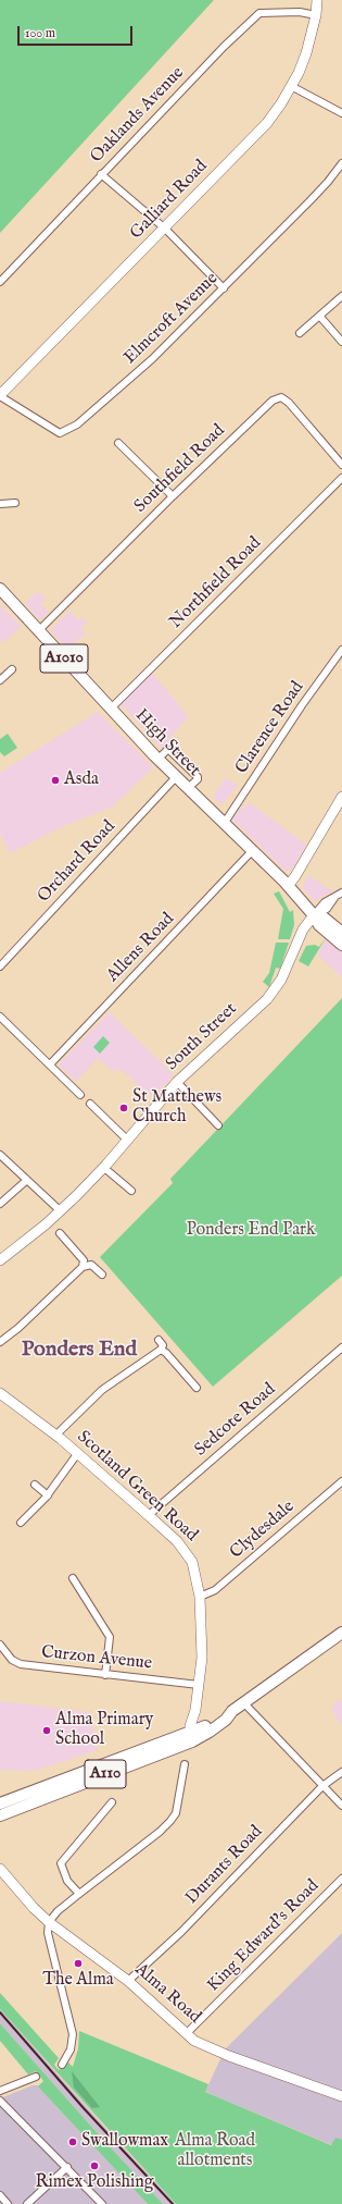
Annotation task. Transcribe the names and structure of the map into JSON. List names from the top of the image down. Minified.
{"streets":{"main road":["A1010","High Street","A110"],"street":["Oaklands Avenue","Galliard Road","Elmcroft Avenue","Southfield Road","Northfield Road","Clarence Road","Orchard Road","Allens Road","South Street","Sedcote Road","Scotland Green Road","Clydesdale","Curzon Avenue","Durants Road","King Edward's Road","Alma Road"]},"crossings":[["Oaklands Avenue","Galliard Road"],["Galliard Road","Elmcroft Avenue"],["Southfield Road","High Street"],["Northfield Road","High Street"],["Clarence Road","High Street"],["High Street","Orchard Road"],["High Street","Allens Road"],["High Street","South Street"],["Sedcote Road","Scotland Green Road"],["Scotland Green Road","Clydesdale"],["Scotland Green Road","Curzon Avenue"],["Scotland Green Road","A110"],["Durants Road","Alma Road"],["King Edward's Road","Alma Road"]],"districts":["Ponders End"],"parks":["Ponders End Park","Alma Road allotments"],"places":["Asda","St Matthews Church","Alma Primary School","The Alma","Swallowmax","Rimex Polishing"],"scale_bar":"100 m"}
